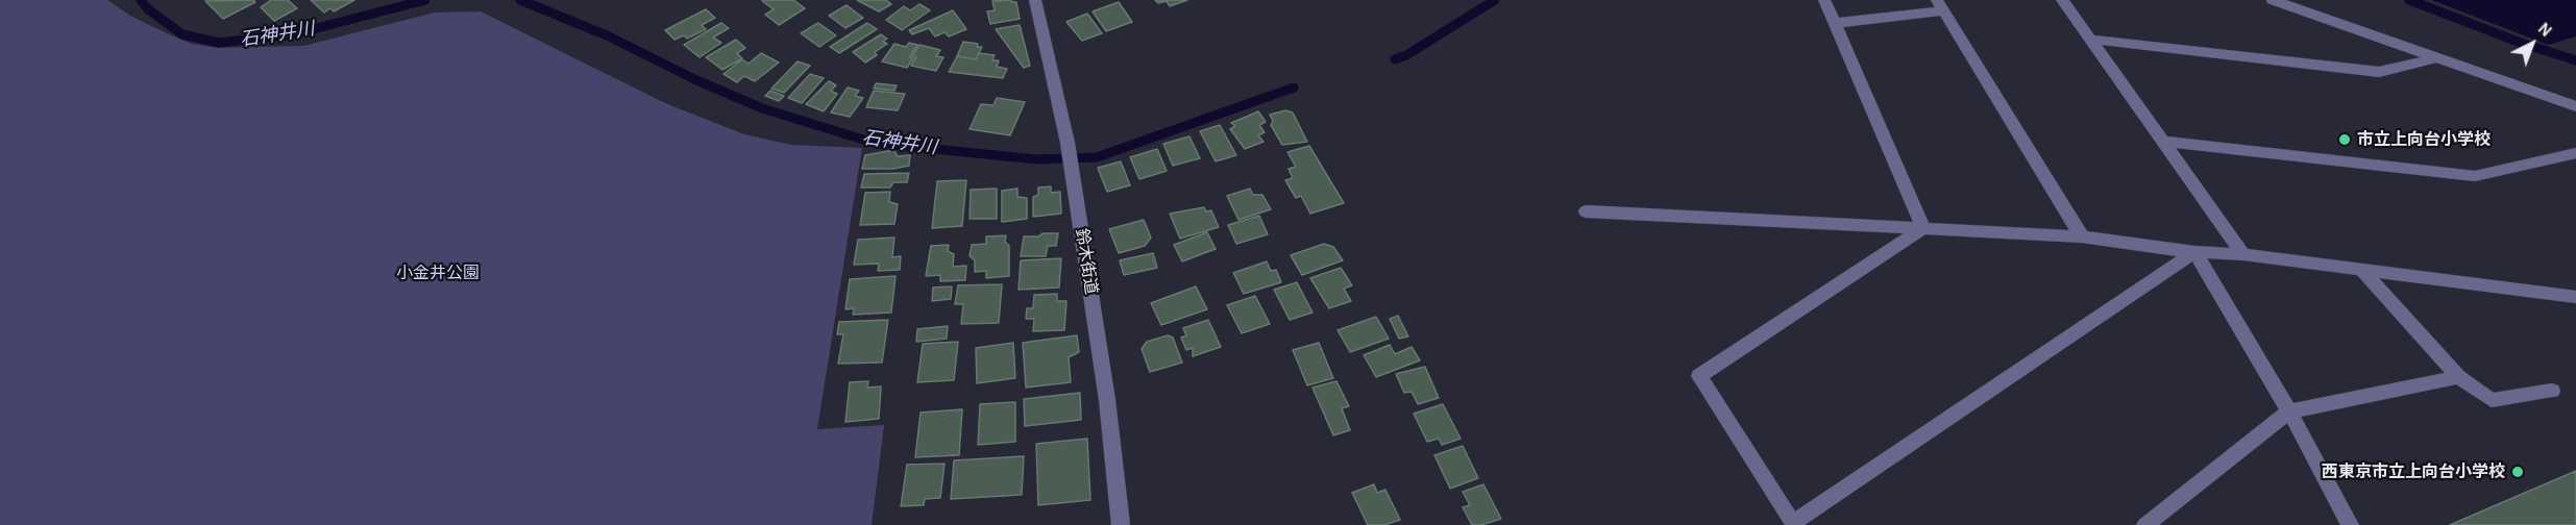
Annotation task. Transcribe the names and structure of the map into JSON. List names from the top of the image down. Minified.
{"streets":{"street":["鈴木街道"]},"water":["石神井川"],"parks":["小金井公園"],"places":["市立上向台小学校","西東京市立上向台小学校"],"north":"top right"}
